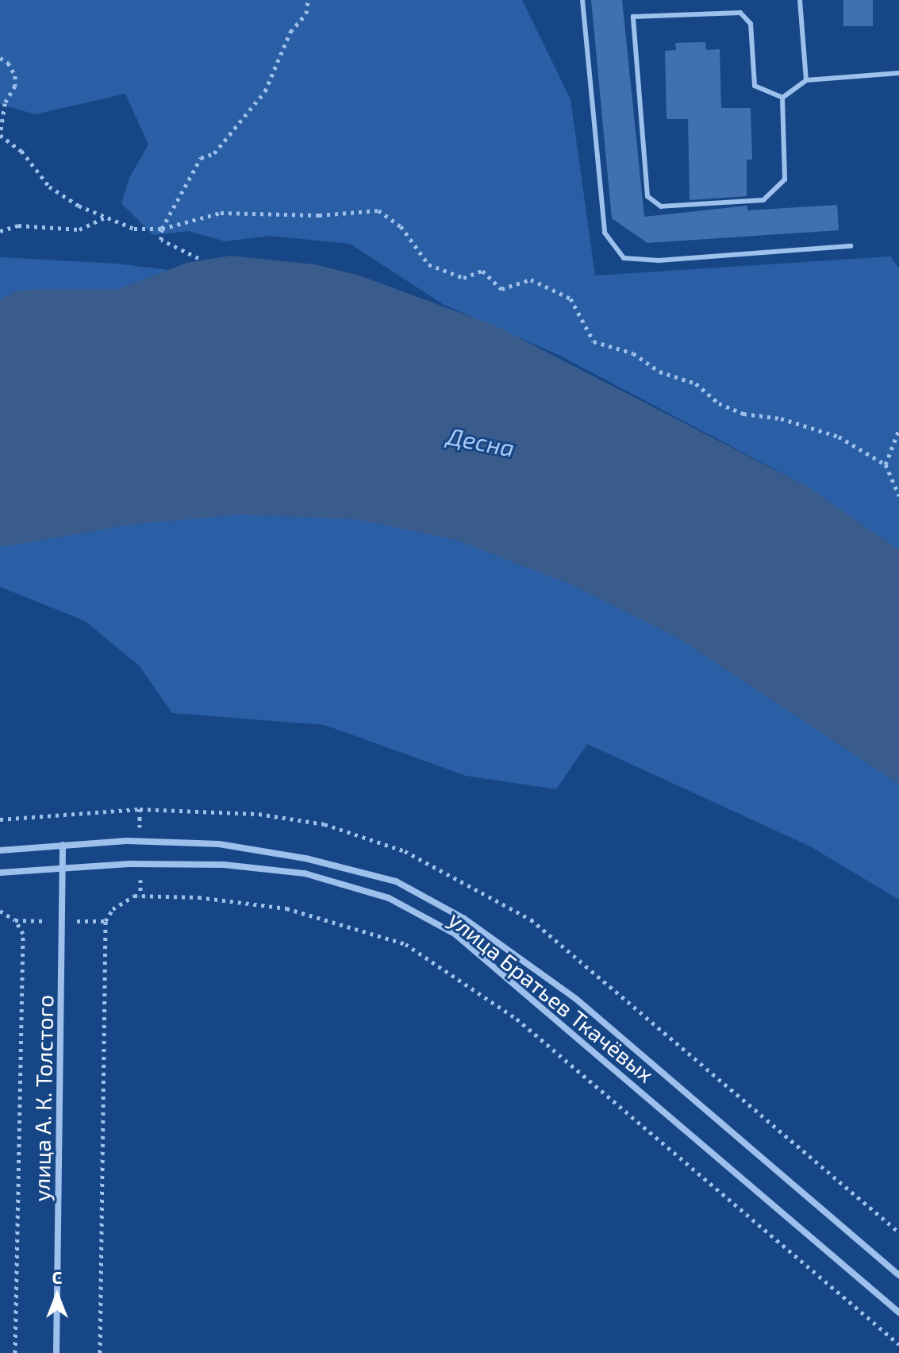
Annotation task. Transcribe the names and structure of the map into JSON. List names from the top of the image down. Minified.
{"streets":{"street":["улица Братьев Ткачёвых","улица А. К. Толстого"]},"crossings":[["улица Братьев Ткачёвых","улица А. К. Толстого"]],"water":["Десна"],"north":"top"}
